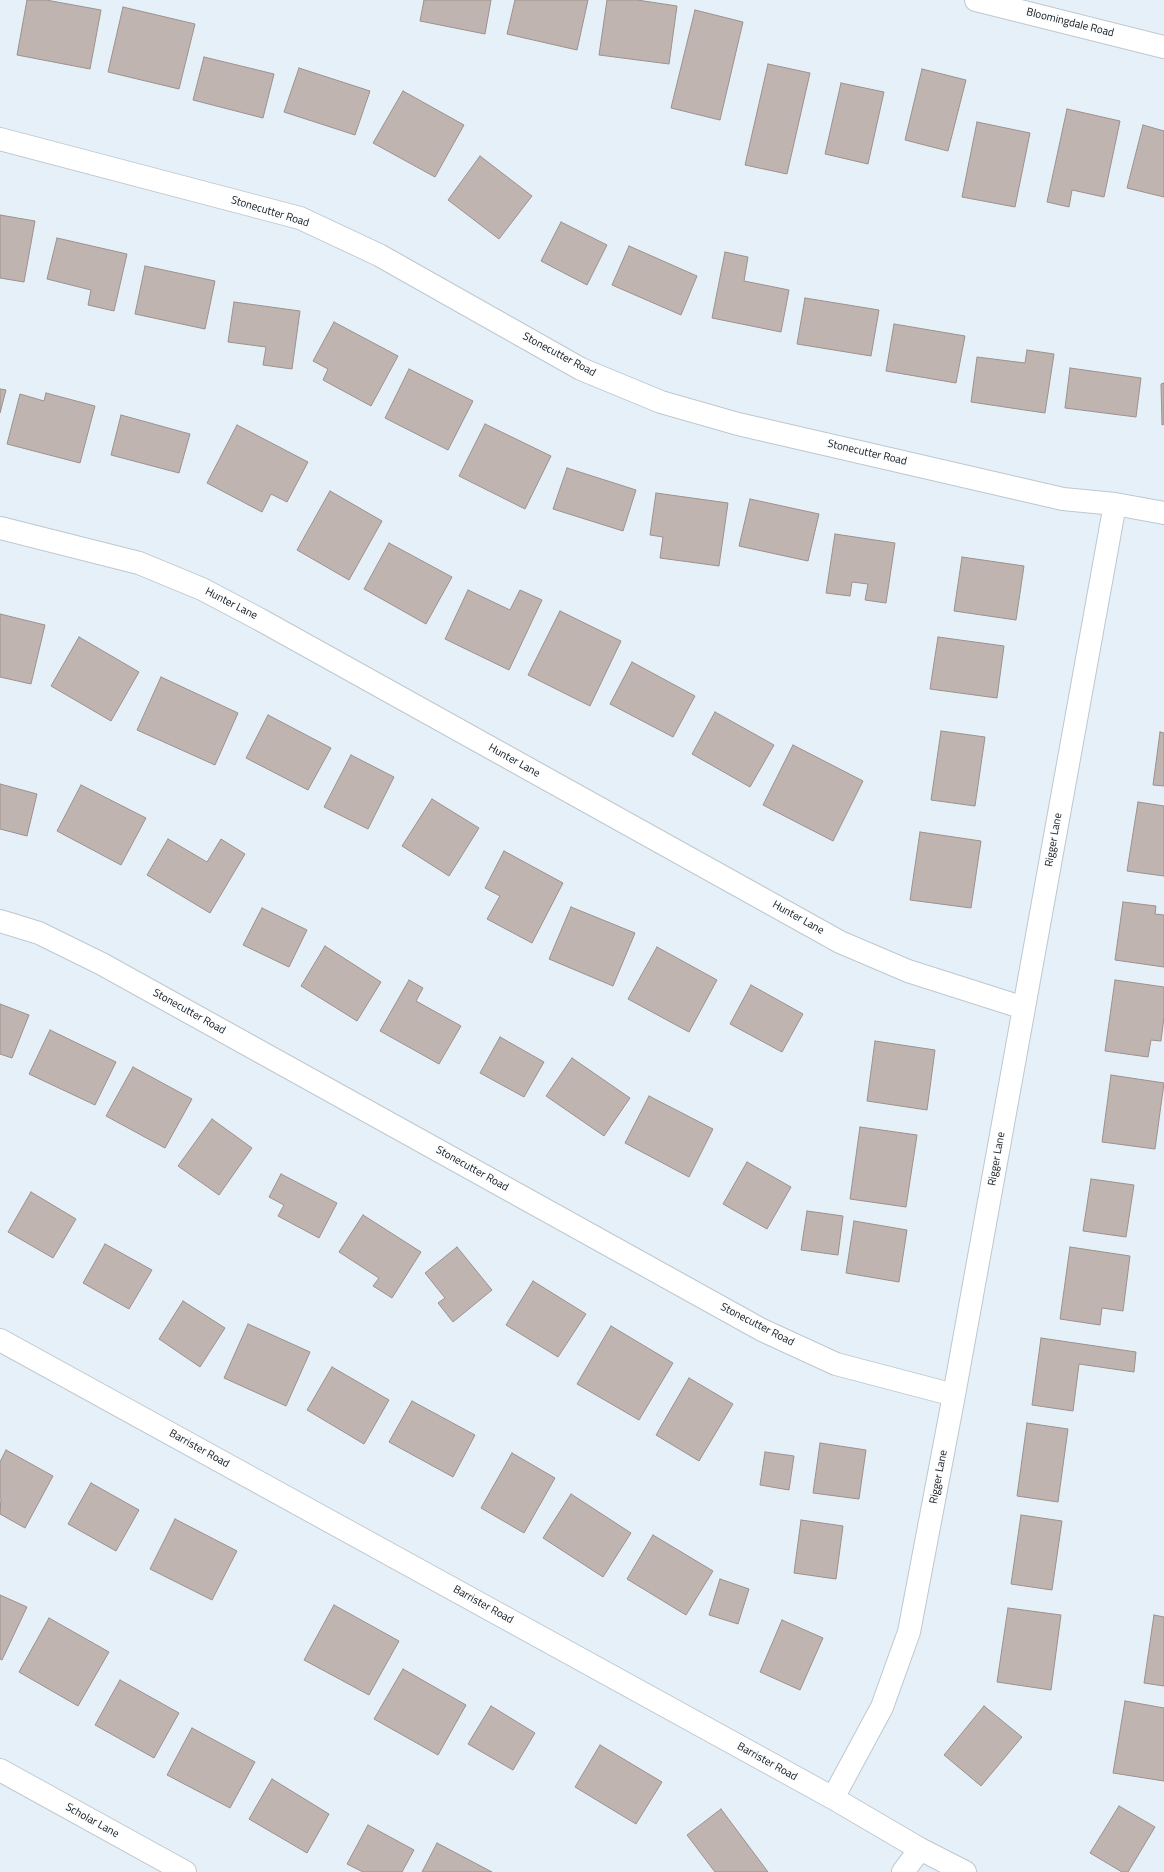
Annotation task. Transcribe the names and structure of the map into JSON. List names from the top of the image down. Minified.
{"streets":{"street":["Bloomingdale Road","Stonecutter Road","Hunter Lane","Rigger Lane","Barrister Road","Scholar Lane"]},"crossings":[["Stonecutter Road","Rigger Lane"],["Hunter Lane","Rigger Lane"],["Rigger Lane","Barrister Road"]]}
